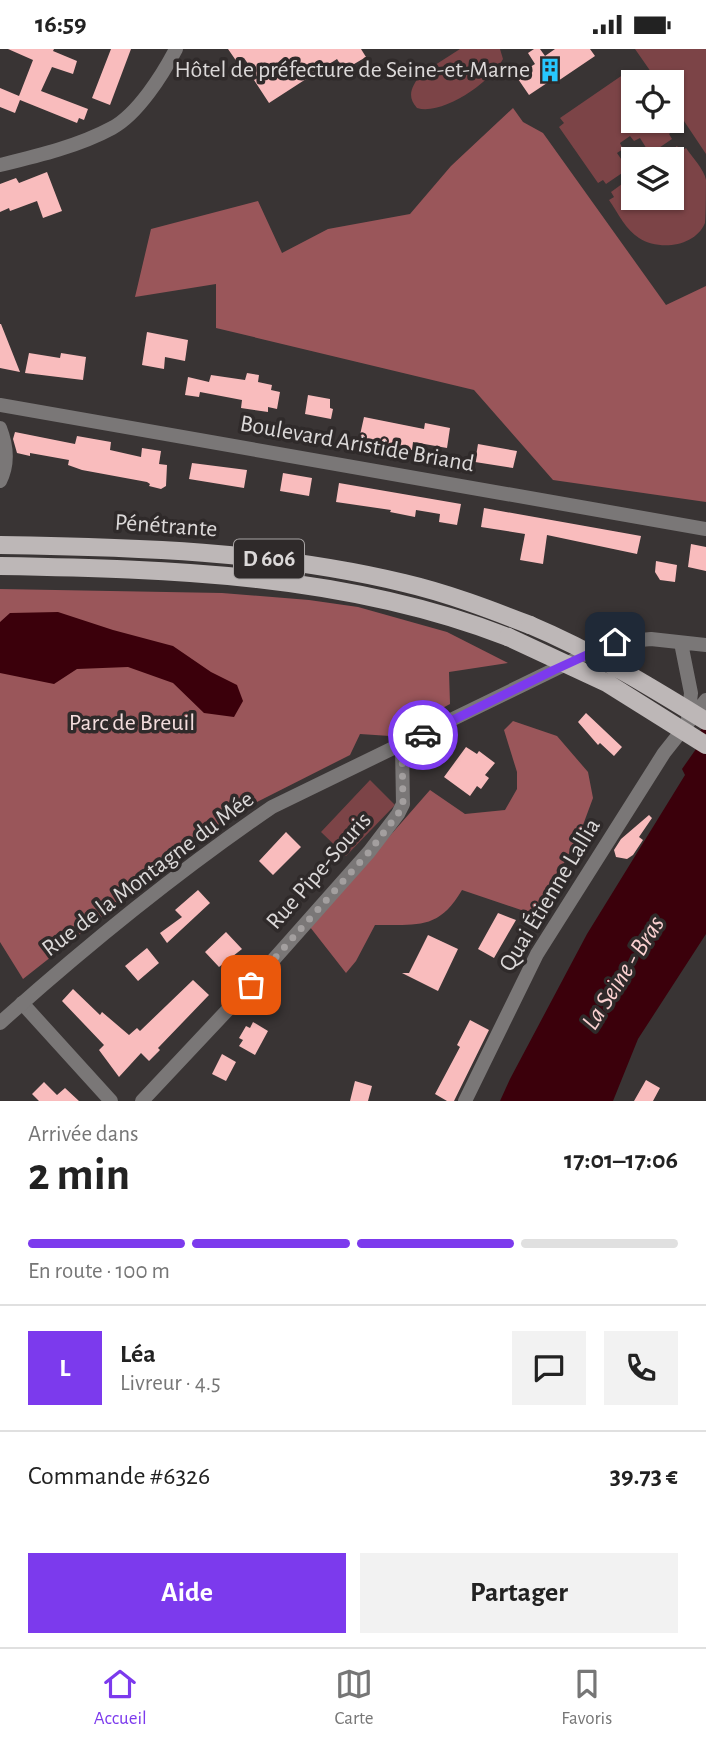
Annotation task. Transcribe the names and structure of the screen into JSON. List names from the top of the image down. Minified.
{"streets":{"main road":["Pénétrante","D 606"],"street":["Boulevard Aristide Briand","Rue Pipe-Souris","Rue de la Montagne du Mée","Quai Étienne Lallia"]},"crossings":[["Pénétrante","Quai Étienne Lallia"],["Rue Pipe-Souris","Rue de la Montagne du Mée"]],"water":["La Seine - Bras"],"parks":["Parc de Breuil"],"places":{"building":["Hôtel de préfecture de Seine-et-Marne"]},"page":{"status":"16:59","heading":["2 min","Arrivée dans","17:01–17:06"],"panel":["Léa","Livreur · 4.5","Commande #6326","39.73 €"],"bar":"En route · 100 m","round":"L","buttons":["Aide","Partager"],"tabs":["Accueil","Carte","Favoris"]}}
